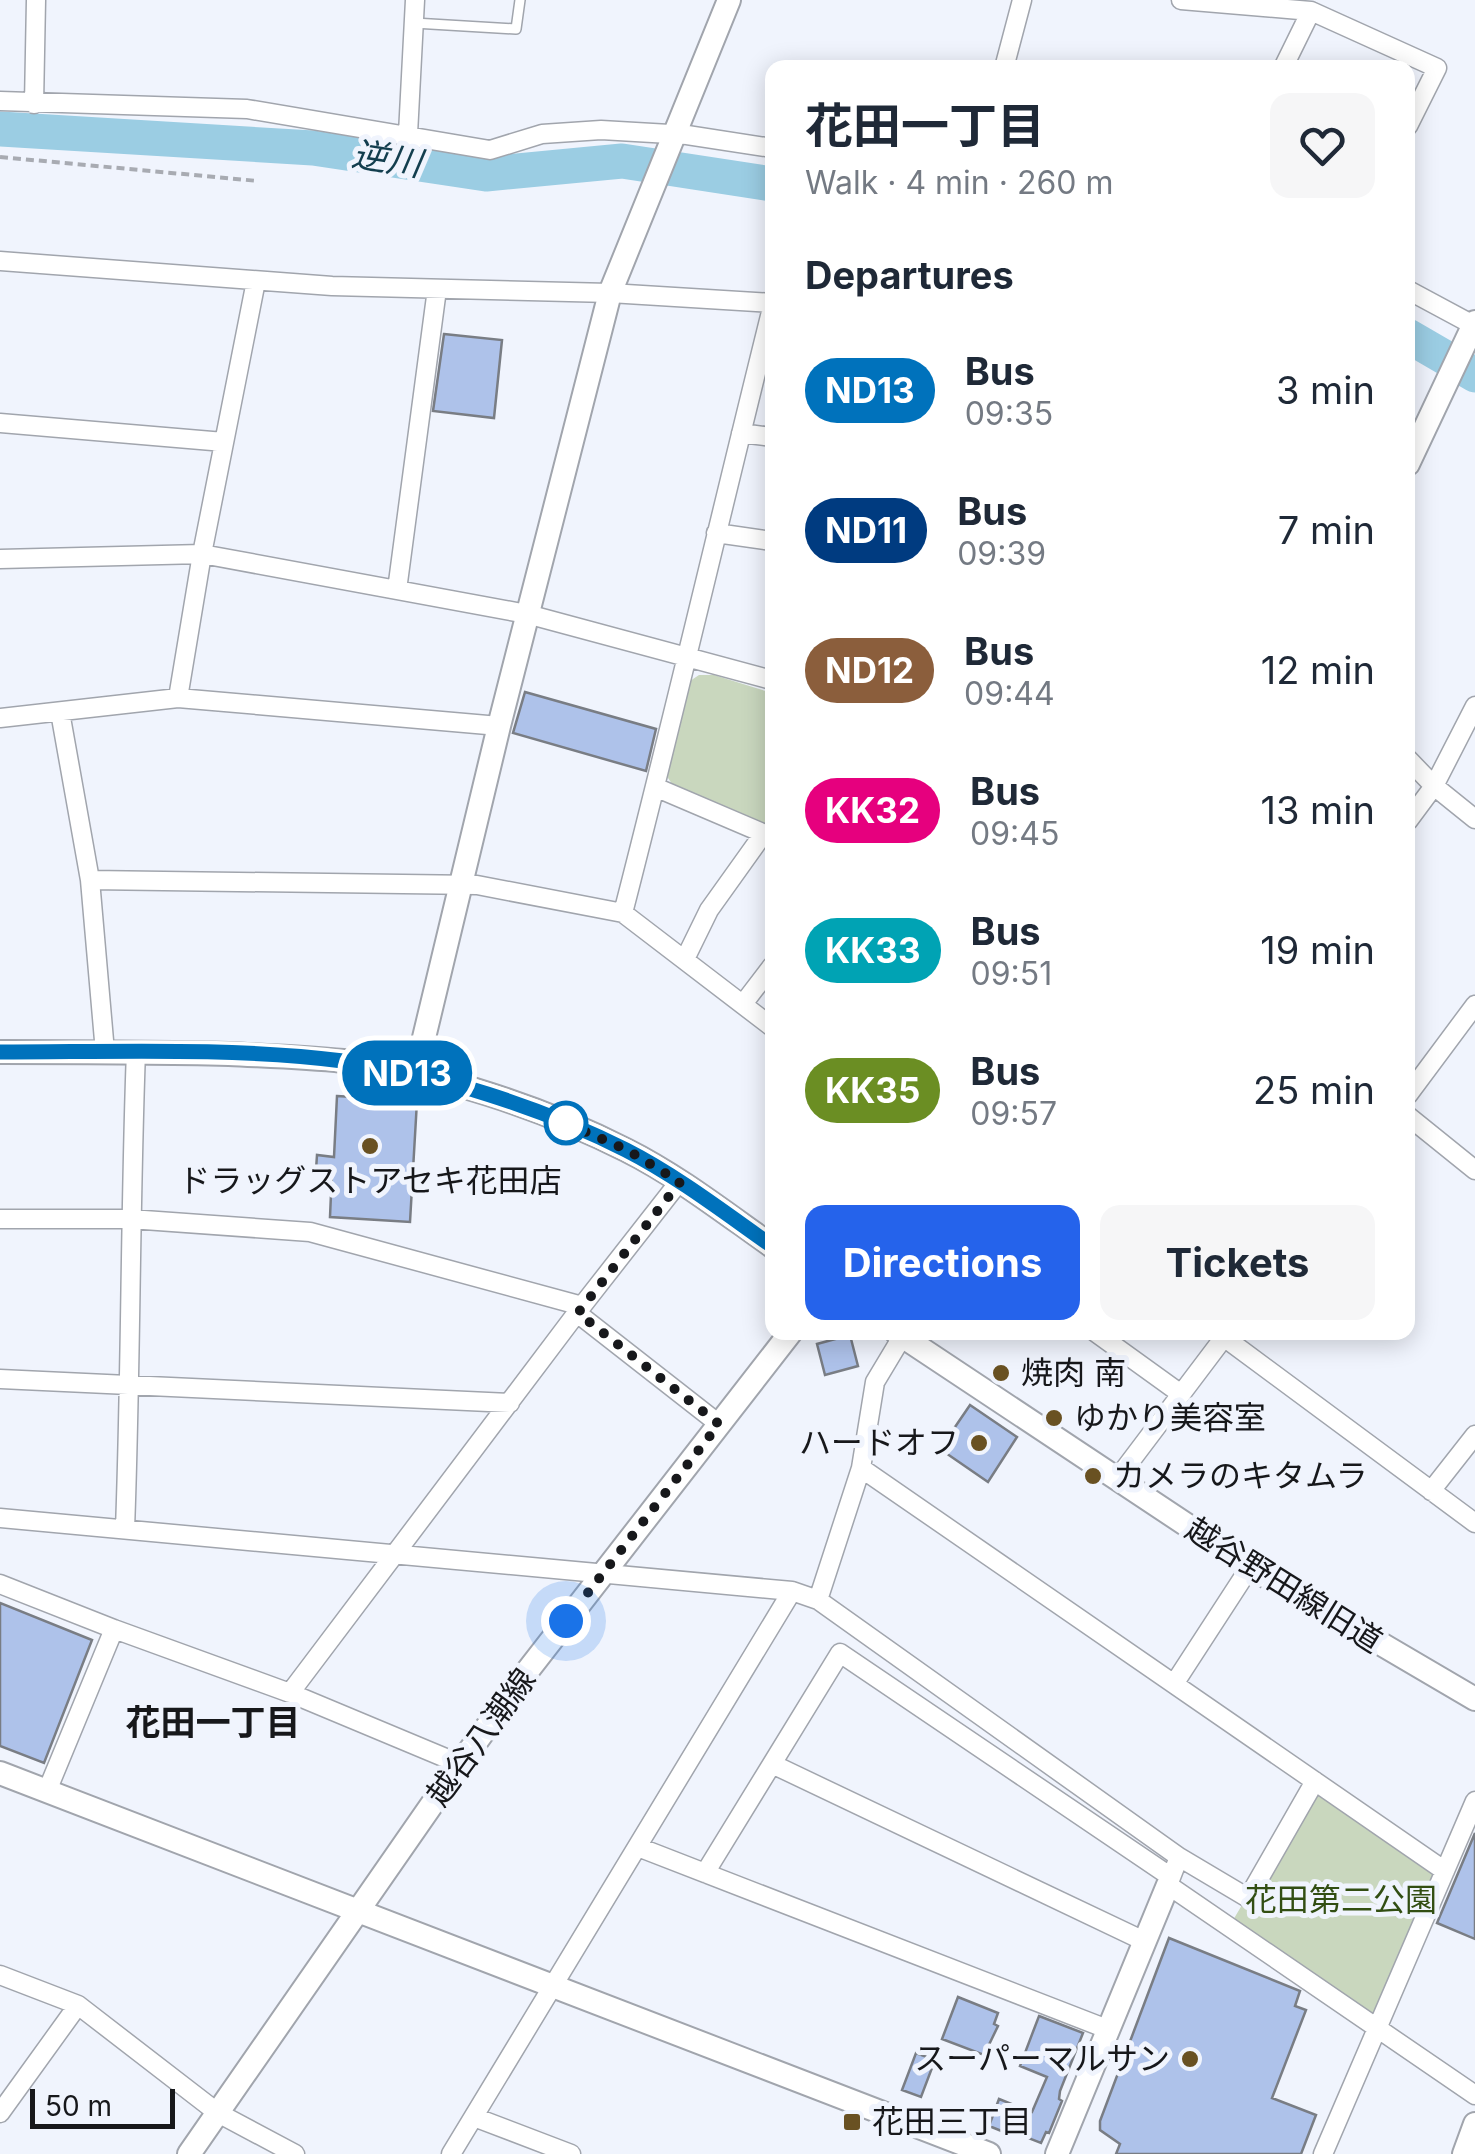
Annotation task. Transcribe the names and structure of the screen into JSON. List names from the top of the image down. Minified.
{"streets":{"street":["越谷野田線旧道","越谷八潮線"]},"districts":["花田一丁目"],"water":["逆川"],"parks":["花田第二公園"],"places":{"other":["ドラッグストアセキ花田店","焼肉 南","ゆかり美容室","ハードオフ","カメラのキタムラ","スーパーマルサン"],"transit":["花田三丁目"]},"lines":["bus line ND13"],"scale_bar":"50 m","page":{"on_map":"ND13","heading":[["花田一丁目","Walk · 4 min · 260 m"],"Departures"],"list":[{"mark":"ND13","name":"Bus","note":"09:35","value":"3 min"},{"mark":"ND11","name":"Bus","note":"09:39","value":"7 min"},{"mark":"ND12","name":"Bus","note":"09:44","value":"12 min"},{"mark":"KK32","name":"Bus","note":"09:45","value":"13 min"},{"mark":"KK33","name":"Bus","note":"09:51","value":"19 min"},{"mark":"KK35","name":"Bus","note":"09:57","value":"25 min"}],"buttons":["Directions","Tickets"],"scale":"50 m"}}
